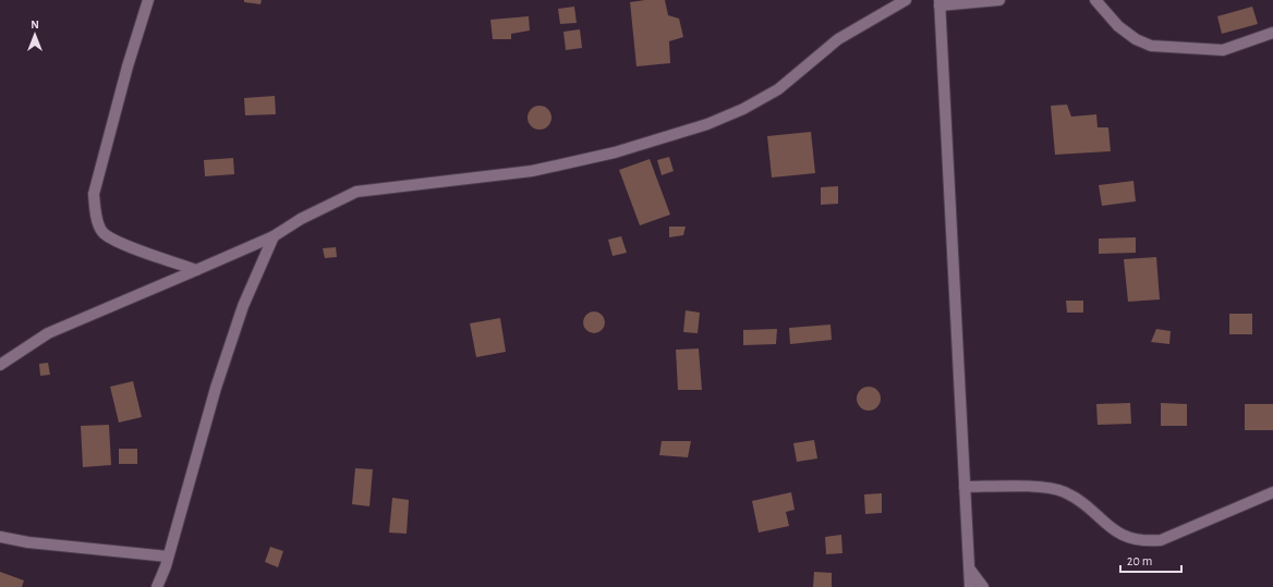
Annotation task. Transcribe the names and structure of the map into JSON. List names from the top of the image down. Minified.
{"scale_bar":"20 m","north":"top"}
